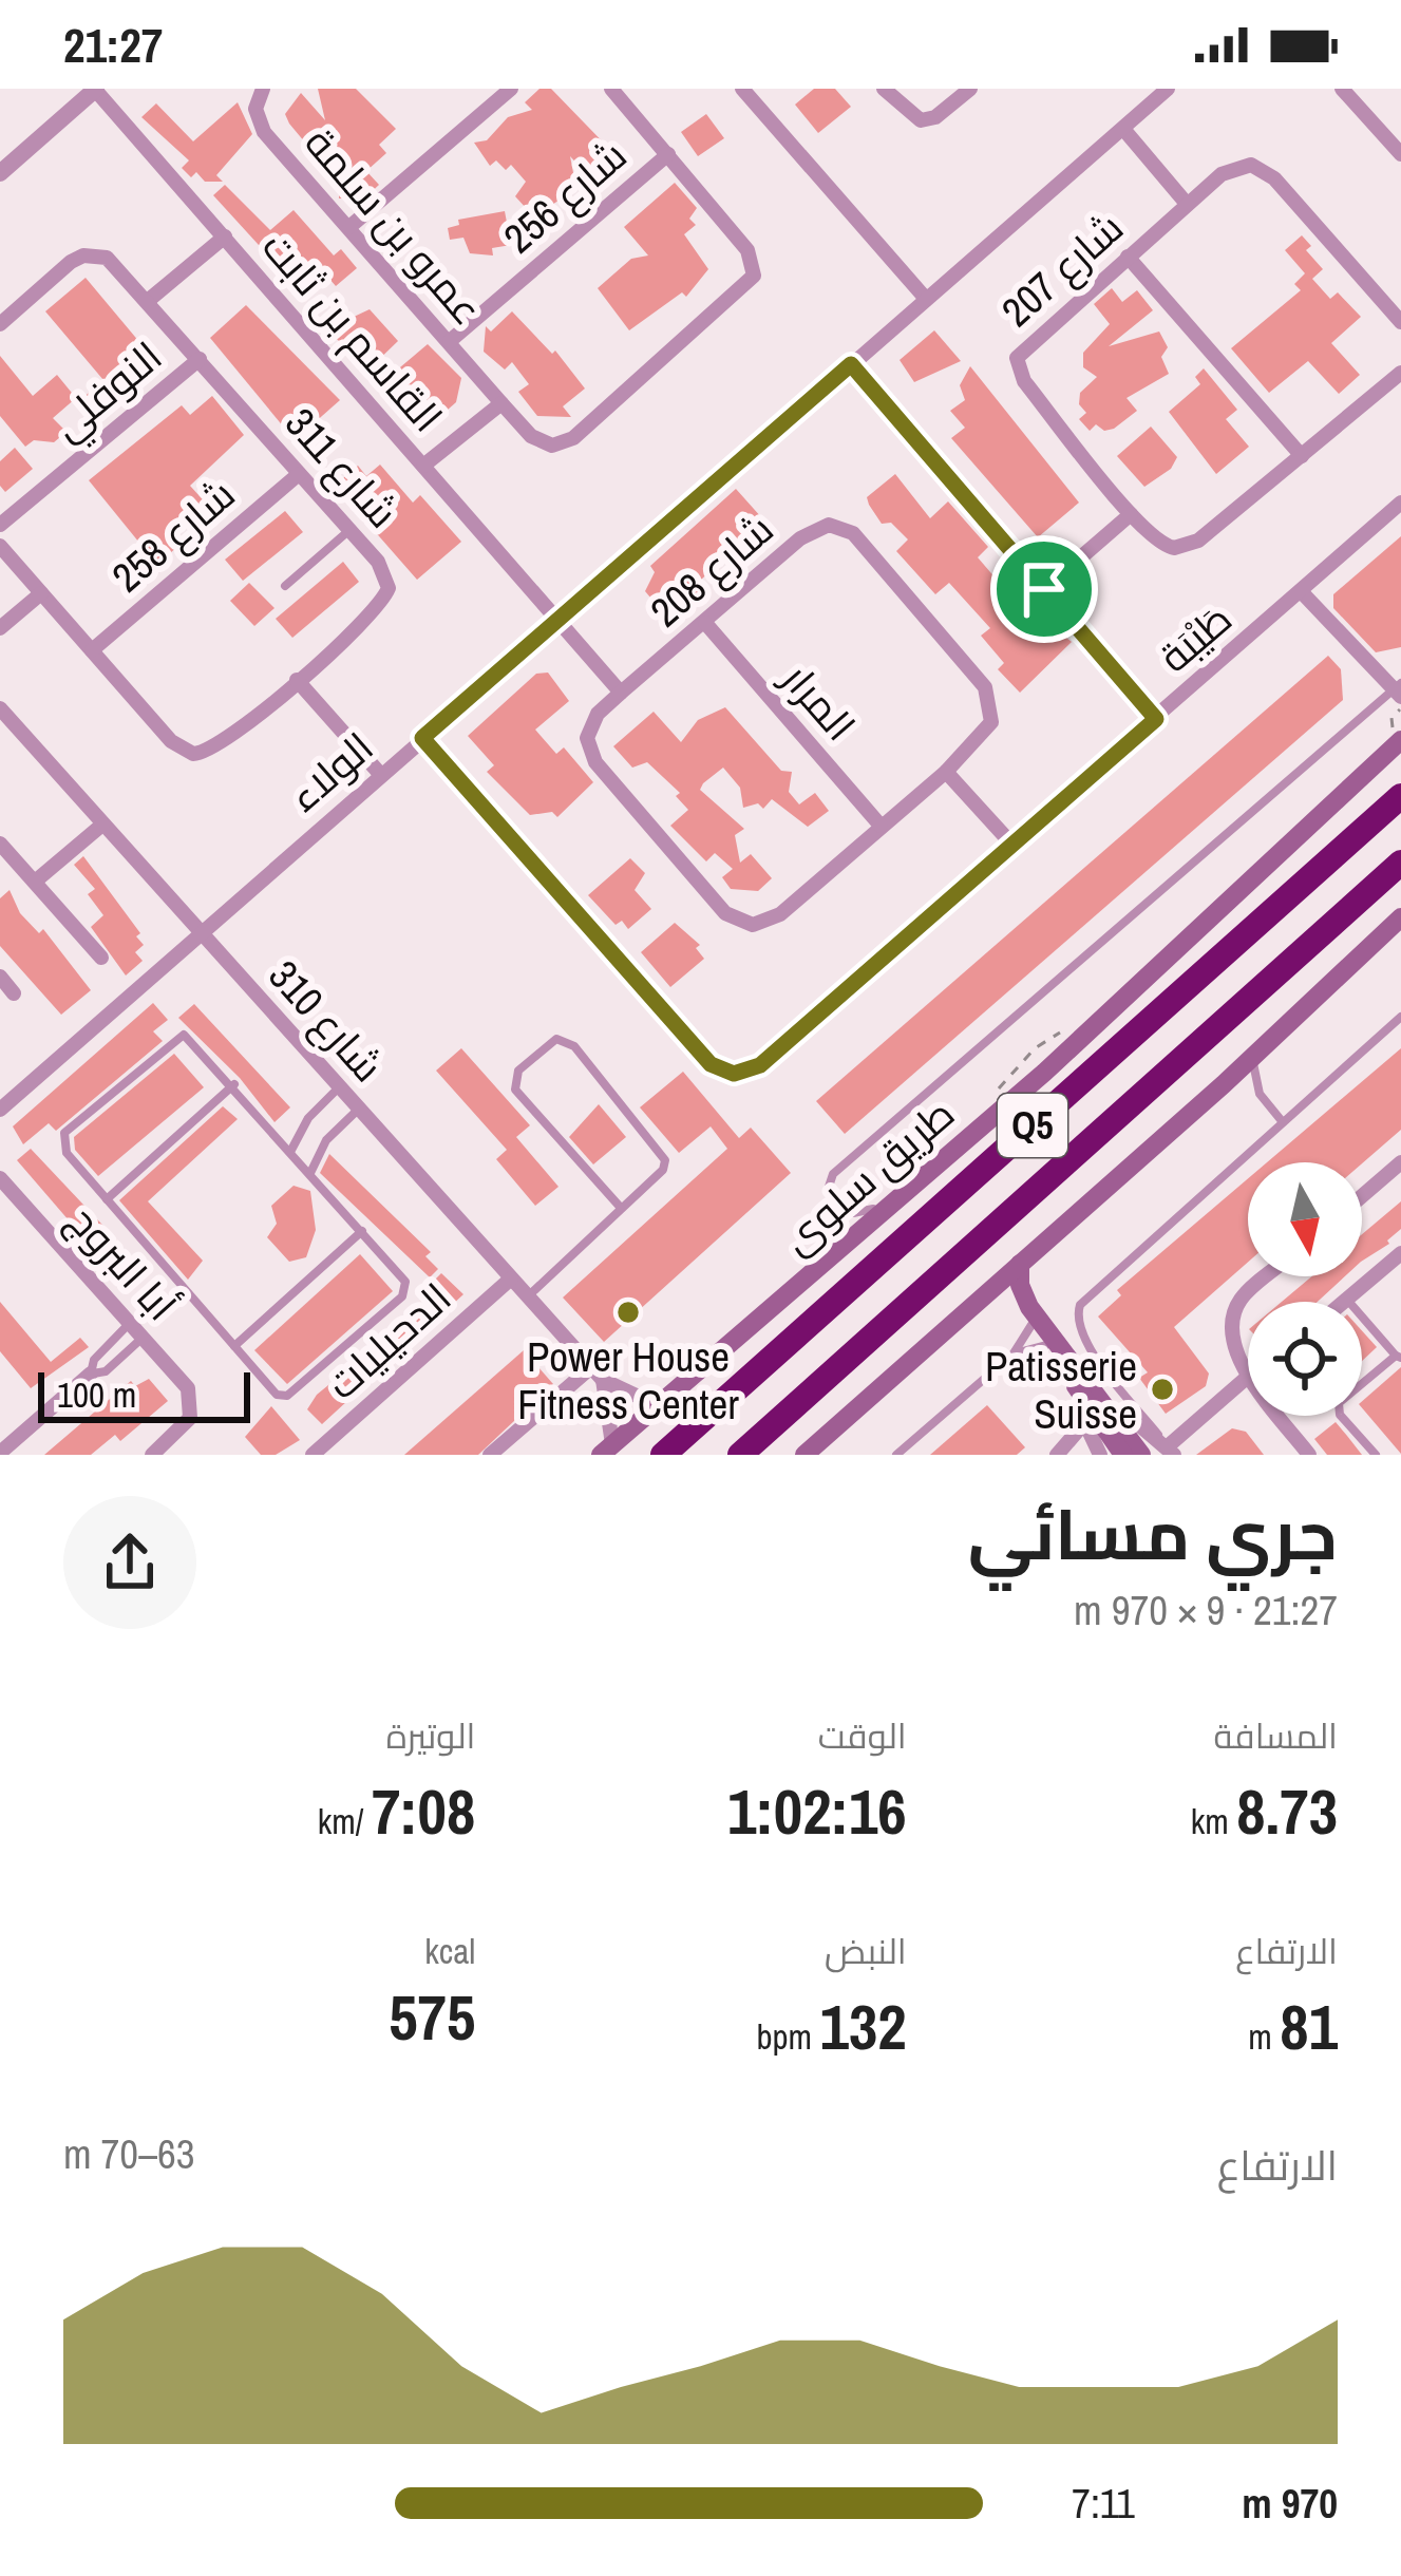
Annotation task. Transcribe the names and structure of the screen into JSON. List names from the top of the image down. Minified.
{"streets":{"highway":["Q5","طريق سلوى"],"street":["شارع 256","عمرو بن سلمة","شارع 207","القاسم بن ثابت","النوفلي","شارع 311","شارع 258","شارع 208","طَيْبَة","المرار","الولاء","شارع 310","أبا البروج","الدحيليات"]},"crossings":[["شارع 256","عمرو بن سلمة"],["القاسم بن ثابت","الولاء"],["النوفلي","شارع 311"],["شارع 311","شارع 258"],["شارع 208","المرار"],["طَيْبَة","الولاء"],["الولاء","شارع 310"],["شارع 310","طريق سلوى"],["شارع 310","الدحيليات"]],"places":["Power House Fitness Center","Patisserie Suisse"],"scale_bar":"100 m","north":"bottom","page":{"status":"21:27","scale":"100 m","heading":["جري مسائي","21:27 · 9 × 970 m"],"stats":[["المسافة","8.73 km"],["الوقت","1:02:16"],["الوتيرة","7:08 /km"],["الارتفاع","81 m"],["النبض","132 bpm"],["kcal","575"]],"chart":["الارتفاع","63–70 m"],"list":[{"name":"970 m","note":"7:11"}]}}
